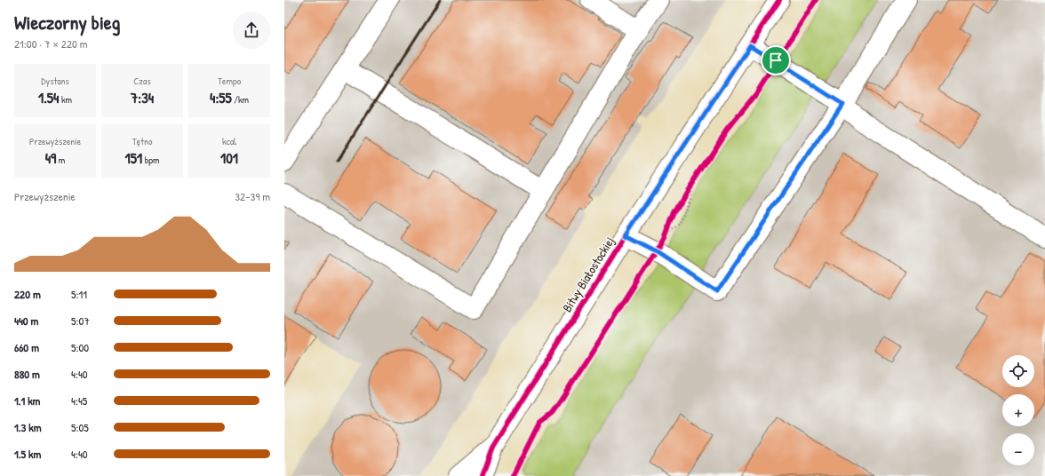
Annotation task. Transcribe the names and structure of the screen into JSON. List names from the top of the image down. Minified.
{"streets":{"street":["Bitwy Białostockiej"]},"page":{"heading":["Wieczorny bieg","21:00 · 7 × 220 m"],"stats":[["Dystans","1.54 km"],["Czas","7:34"],["Tempo","4:55 /km"],["Przewyższenie","49 m"],["Tętno","151 bpm"],["kcal","101"]],"chart":["Przewyższenie","32–39 m"],"list":[{"name":"220 m","note":"5:11"},{"name":"440 m","note":"5:07"},{"name":"660 m","note":"5:00"},{"name":"880 m","note":"4:40"},{"name":"1.1 km","note":"4:45"},{"name":"1.3 km","note":"5:05"},{"name":"1.5 km","note":"4:40"}],"map_buttons":["+","−"]}}
